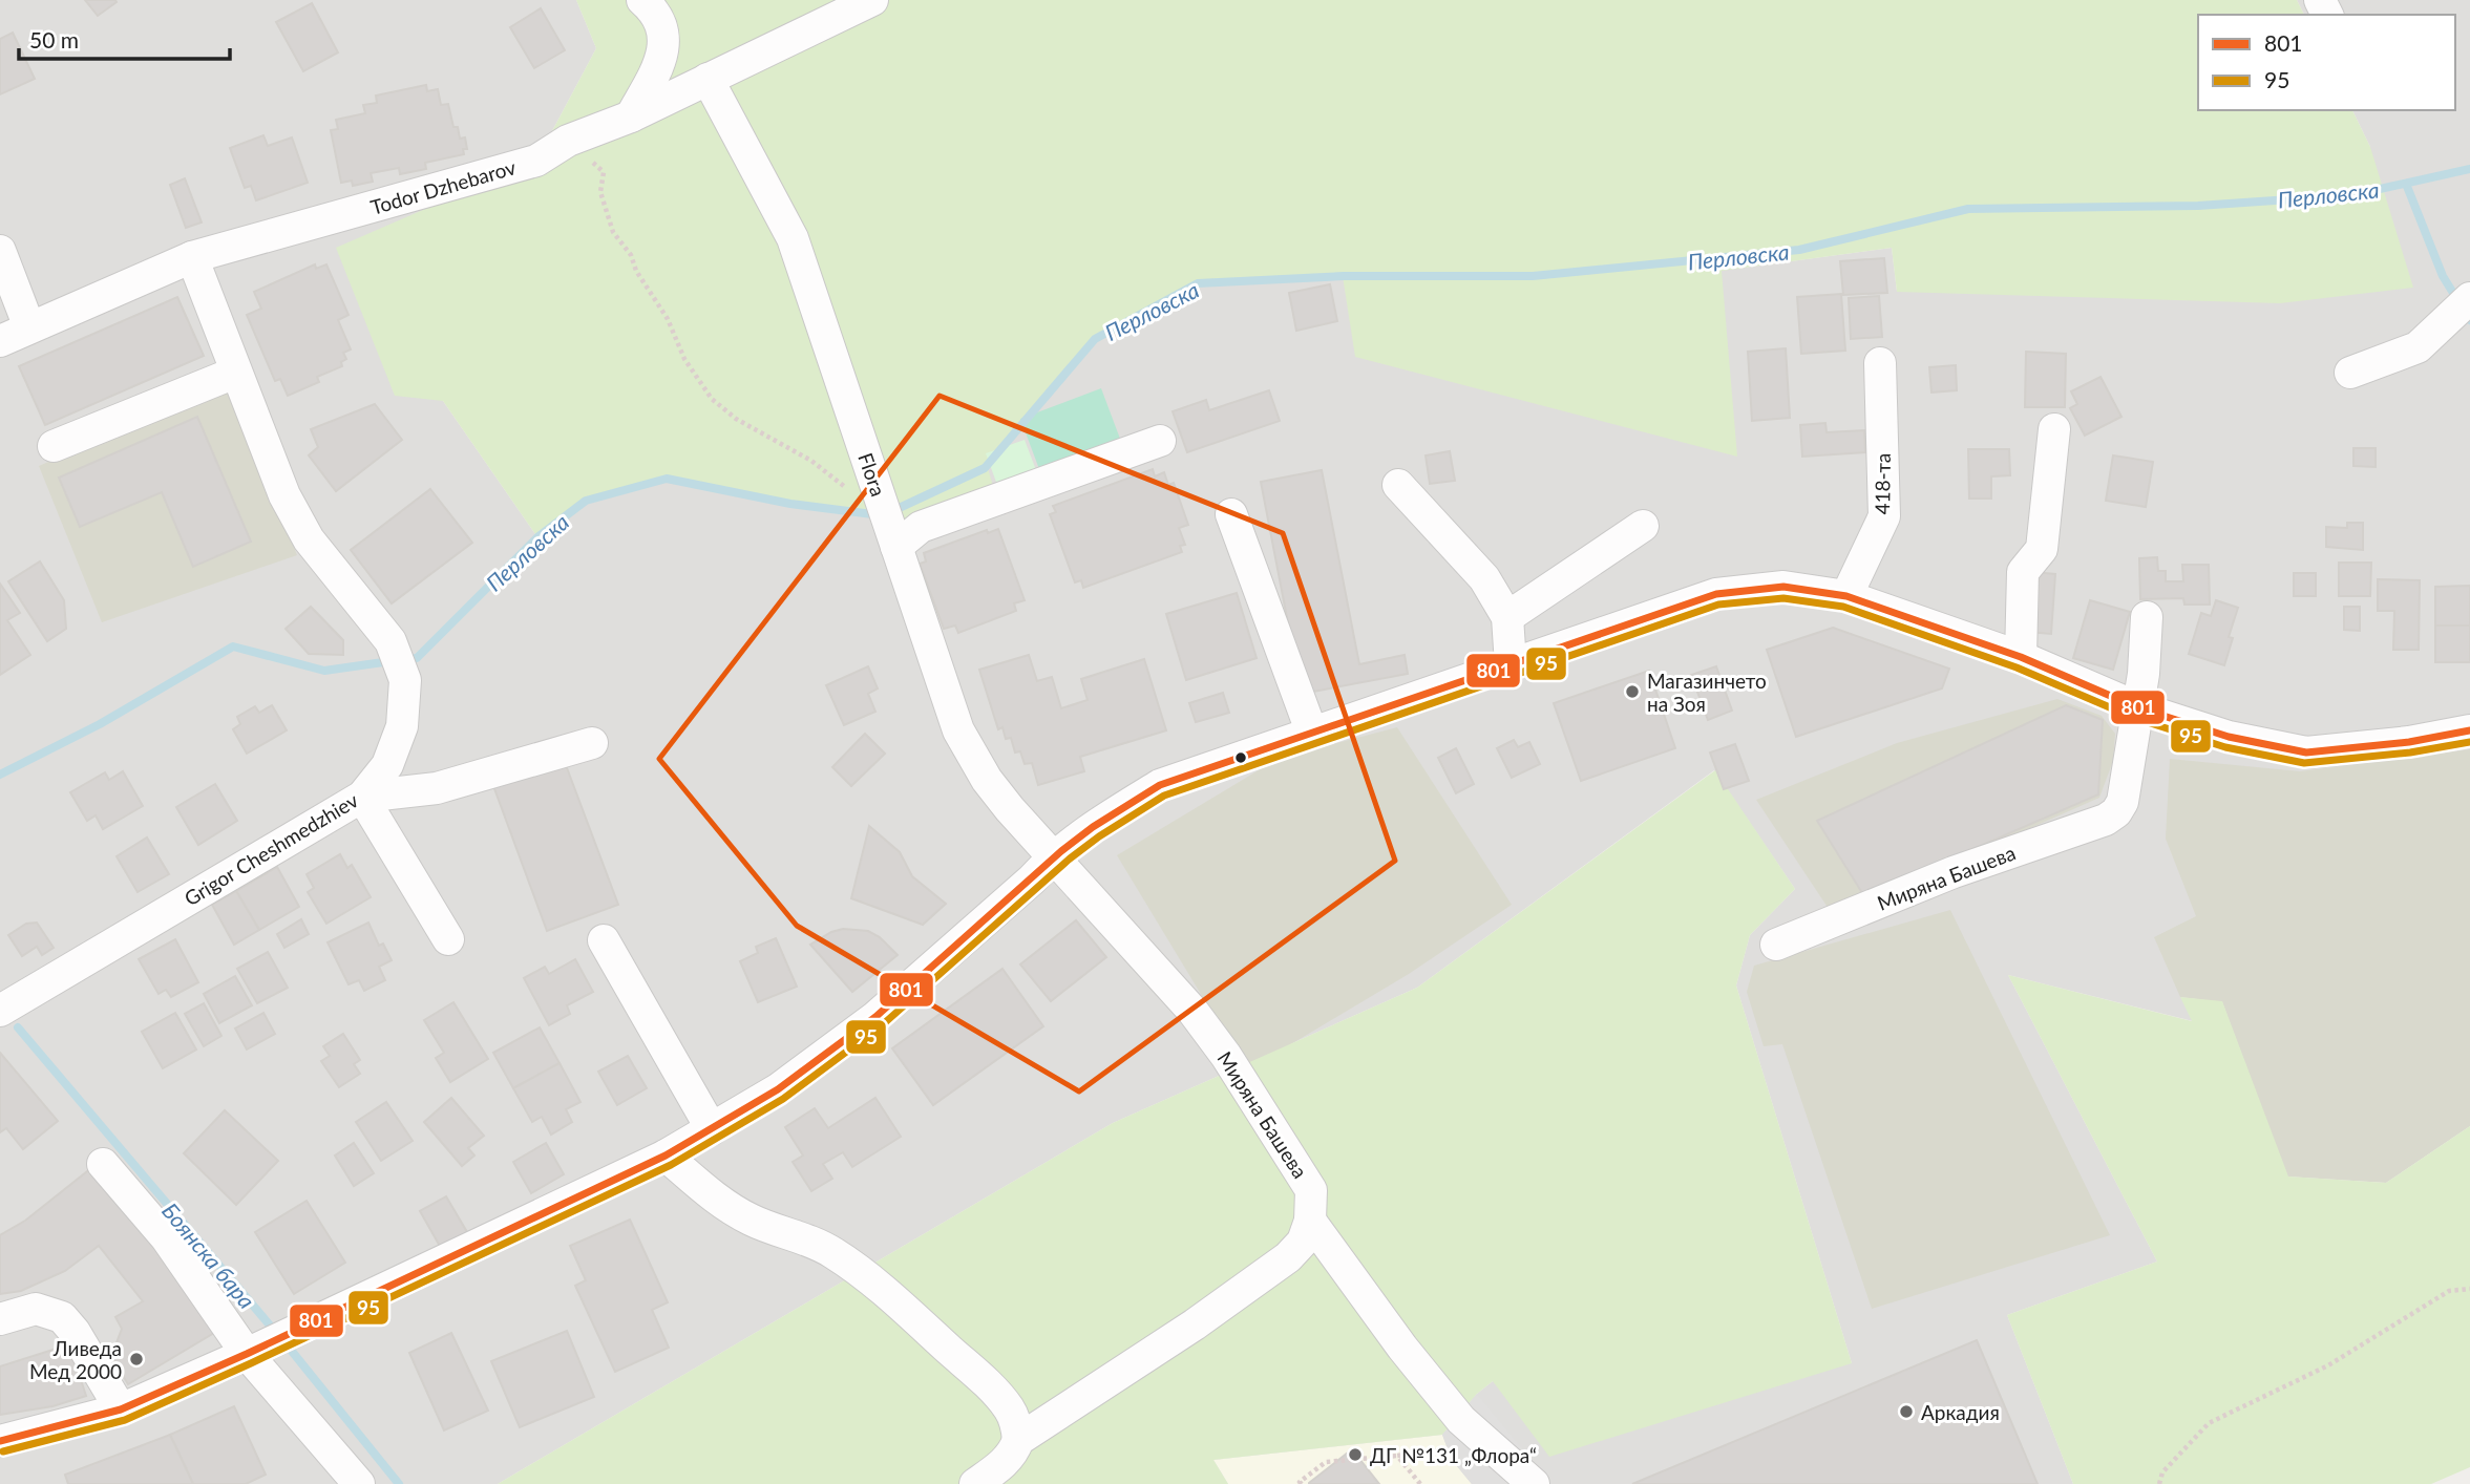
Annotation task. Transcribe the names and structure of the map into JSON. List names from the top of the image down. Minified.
{"streets":{"street":["Todor Dzhebarov","Flora","418-та","Grigor Cheshmedzhiev","Миряна Башева"]},"crossings":[["Todor Dzhebarov","Flora"],["Todor Dzhebarov","Grigor Cheshmedzhiev"],["Flora","Миряна Башева"]],"water":["Перловска","Боянска бара"],"places":["Магазинчето на Зоя","Ливеда Мед 2000","Аркадия","ДГ №131 „Флора“"],"lines":["transit line 801","transit line 95"],"legend":["801","95"],"scale_bar":"50 m"}
